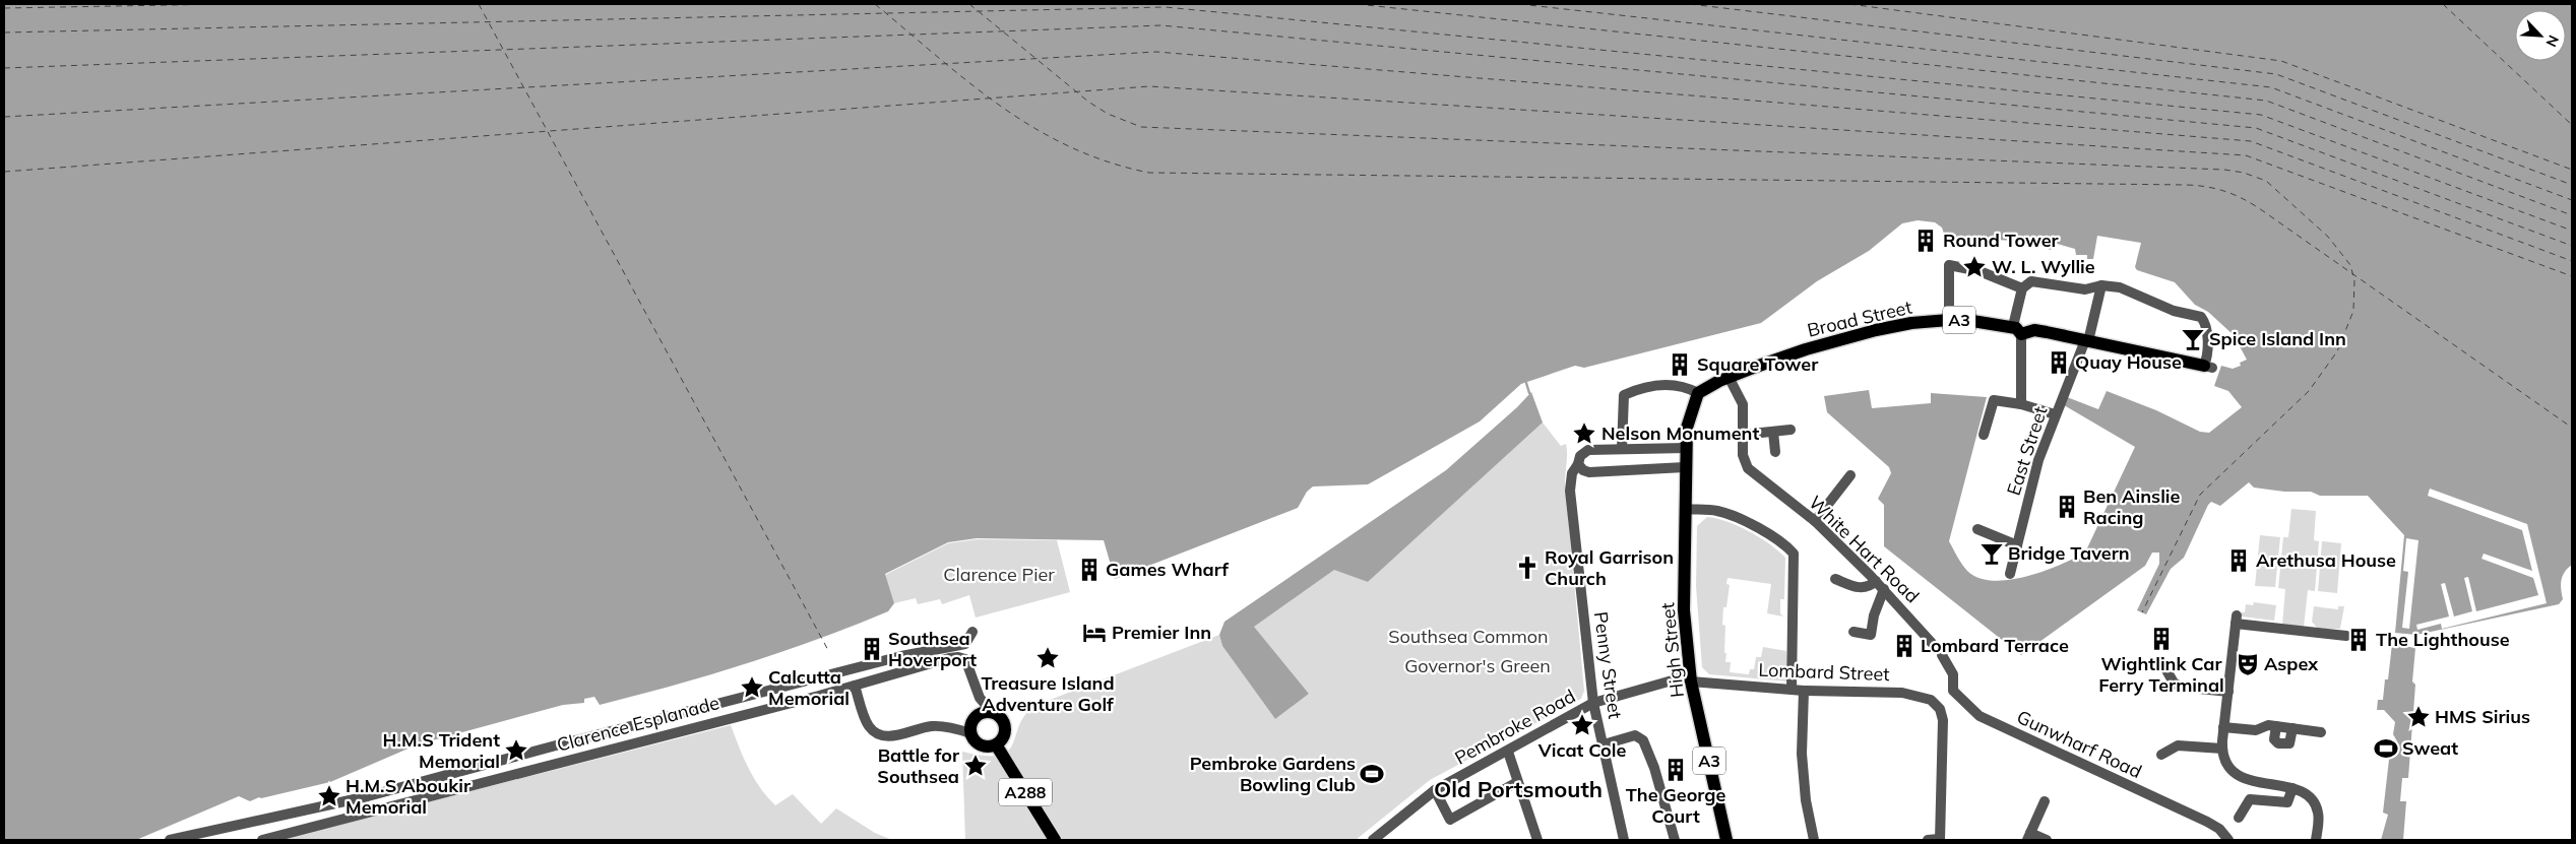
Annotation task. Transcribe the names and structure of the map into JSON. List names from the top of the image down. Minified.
{"streets":{"main road":["Broad Street","A3","High Street","A288"],"street":["East Street","White Hart Road","Penny Street","Lombard Street","Clarence Esplanade","Pembroke Road","Gunwharf Road"]},"crossings":[["Broad Street","East Street"],["Broad Street","White Hart Road"],["Broad Street","High Street"],["High Street","Lombard Street"],["High Street","Pembroke Road"],["Penny Street","Pembroke Road"],["Lombard Street","Pembroke Road"],["Clarence Esplanade","A288"]],"districts":["Old Portsmouth"],"parks":["Clarence Pier","Southsea Common","Governor's Green"],"places":{"building":["Round Tower","Quay House","Square Tower","Ben Ainslie Racing","Arethusa House","Games Wharf","Wightlink Car Ferry Terminal","The Lighthouse","Lombard Terrace","Southsea Hoverport","The George Court"],"place":["W. L. Wyllie","Nelson Monument","Treasure Island Adventure Golf","Calcutta Memorial","HMS Sirius","Vicat Cole","H.M.S Trident Memorial","Battle for Southsea","H.M.S Aboukir Memorial"],"bar":["Spice Island Inn","Bridge Tavern"],"church":["Royal Garrison Church"],"hotel":["Premier Inn"],"theatre":["Aspex"],"sports":["Sweat","Pembroke Gardens Bowling Club"]},"north":"bottom right"}
